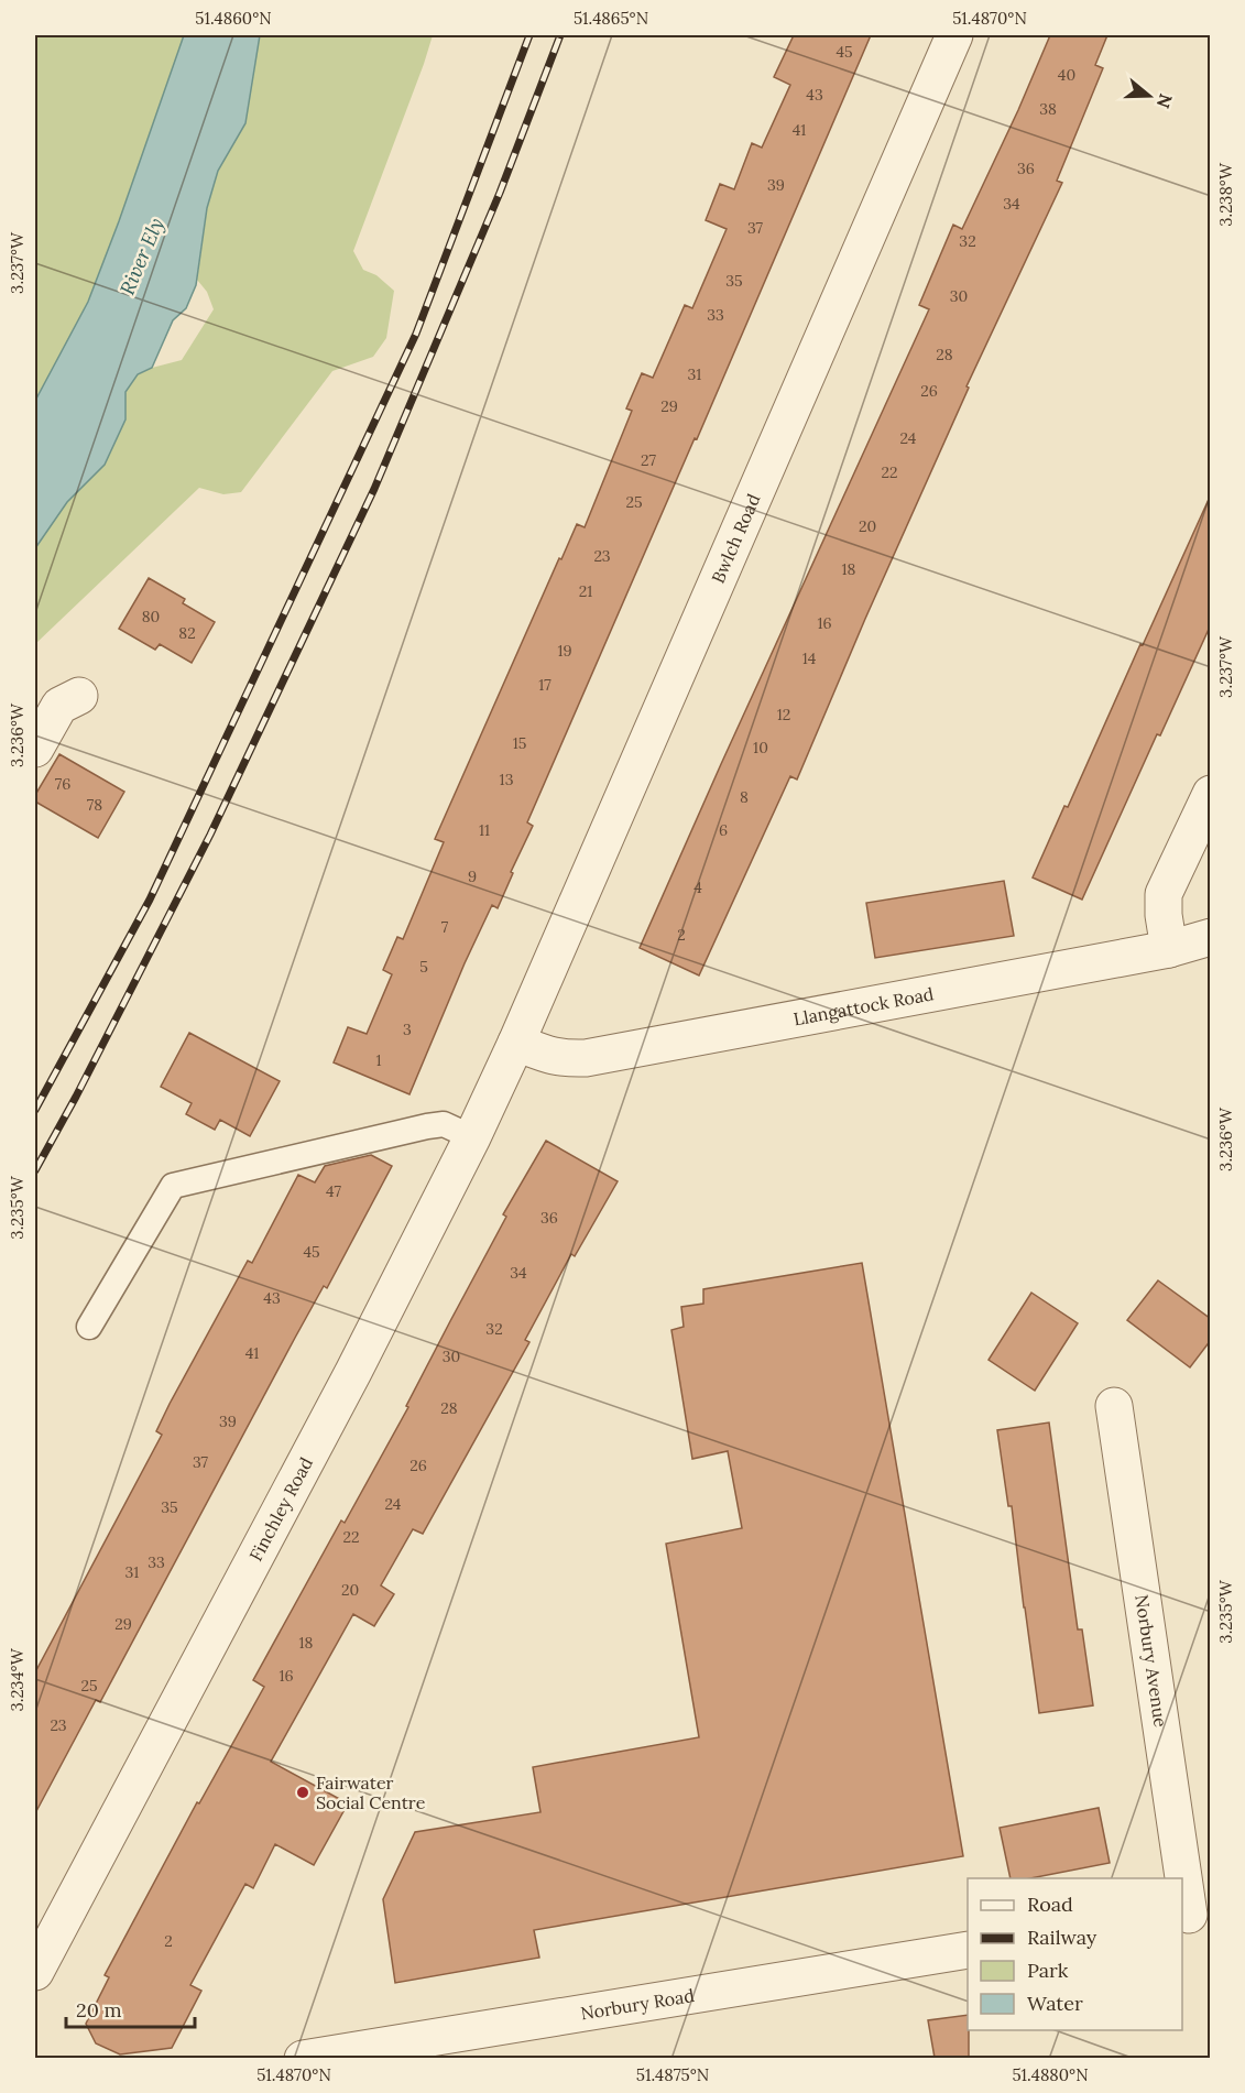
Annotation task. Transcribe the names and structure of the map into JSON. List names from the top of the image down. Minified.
{"streets":{"street":["Bwlch Road","Llangattock Road","Finchley Road","Norbury Avenue","Norbury Road"]},"crossings":[["Bwlch Road","Llangattock Road"],["Bwlch Road","Finchley Road"],["Llangattock Road","Finchley Road"]],"water":["River Ely"],"places":["Fairwater Social Centre"],"house_numbers":["45","40","43","38","41","36","39","34","37","32","35","30","33","28","31","26","29","24","27","22","25","20","23","18","21","80","16","82","19","14","17","12","15","10","13","76","8","78","11","6","9","4","7","2","5","3","1","47","36","45","34","43","32","41","30","28","39","37","26","24","35","22","33","31","20","29","18","16","25","23","2"],"legend":["Road","Railway","Park","Water"],"scale_bar":"20 m","north":"right","coordinates":["51.4860°N","51.4865°N","51.4870°N","3.238°W","3.237°W","3.236°W","3.235°W","3.234°W","51.4875°N","51.4880°N"]}
